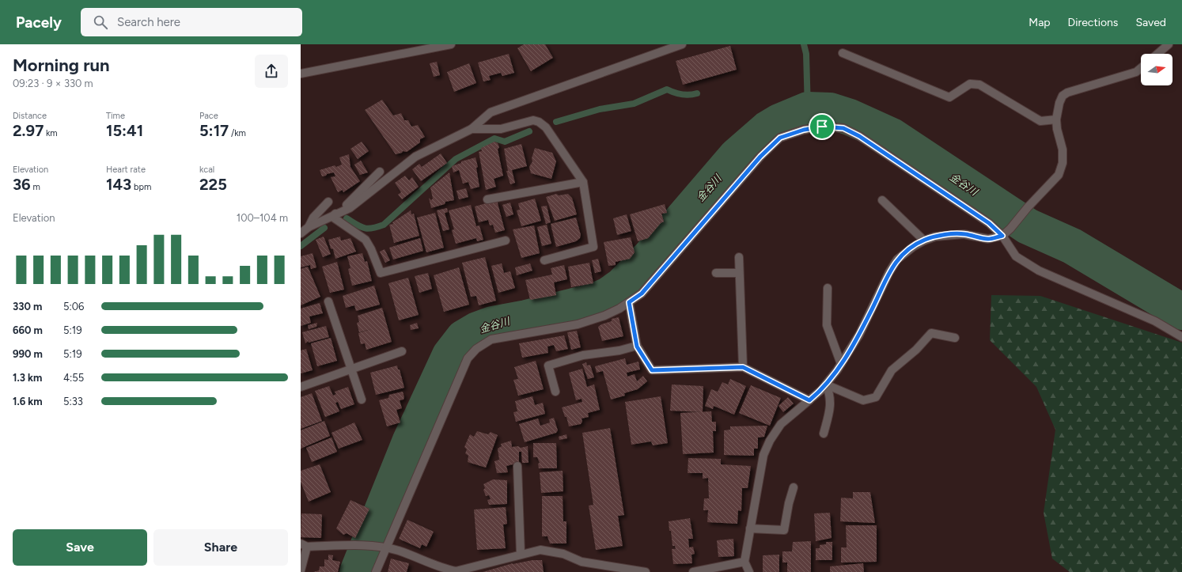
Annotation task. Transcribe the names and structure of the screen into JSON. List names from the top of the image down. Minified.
{"water":["金谷川"],"north":"right","page":{"header":"Pacely","search":"Search here","nav":["Map","Directions","Saved"],"heading":["Morning run","09:23 · 9 × 330 m"],"stats":[["Distance","2.97 km"],["Time","15:41"],["Pace","5:17 /km"],["Elevation","36 m"],["Heart rate","143 bpm"],["kcal","225"]],"chart":["Elevation","100–104 m"],"list":[{"name":"330 m","note":"5:06"},{"name":"660 m","note":"5:19"},{"name":"990 m","note":"5:19"},{"name":"1.3 km","note":"4:55"},{"name":"1.6 km","note":"5:33"}],"buttons":["Save","Share"]}}
